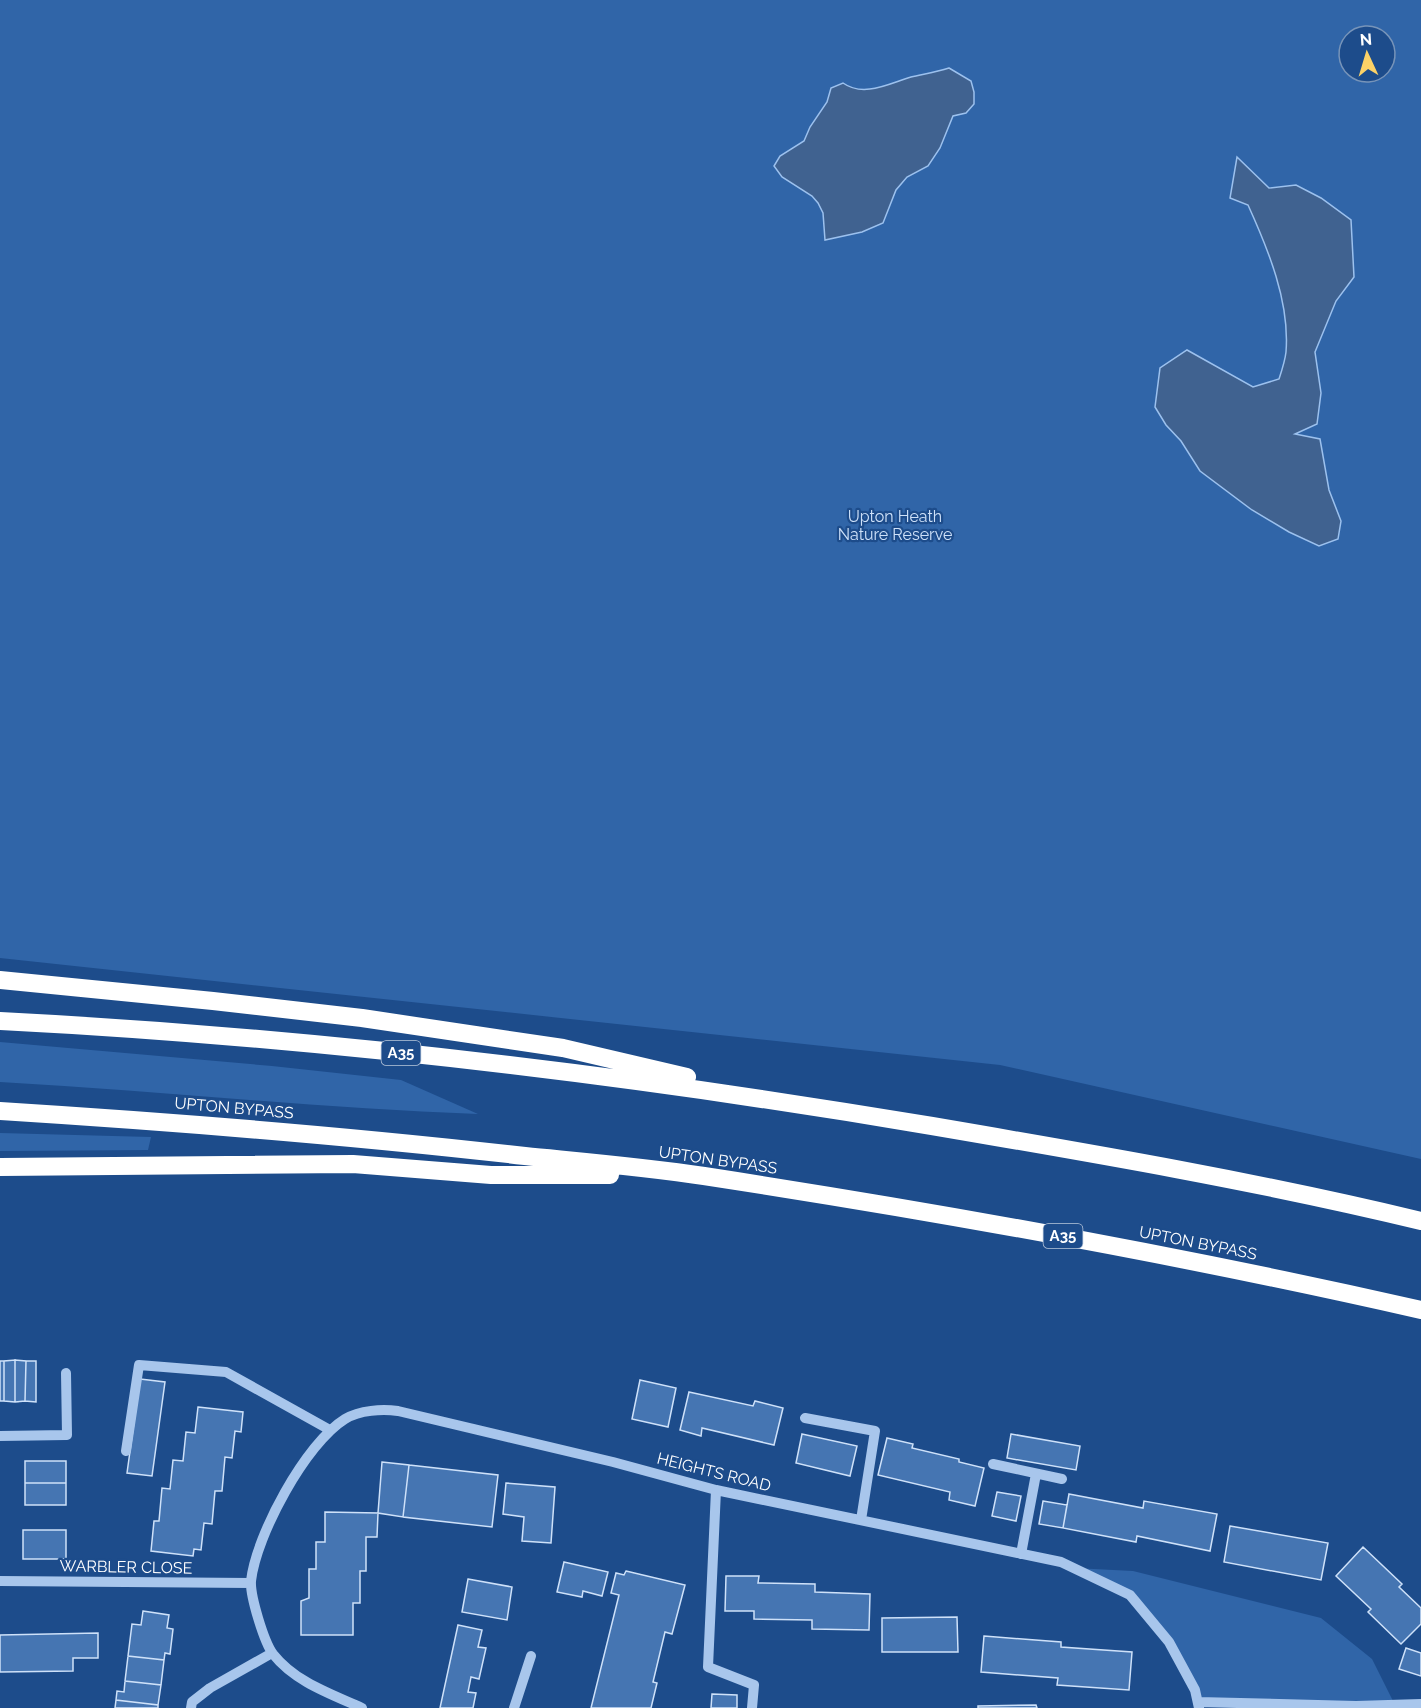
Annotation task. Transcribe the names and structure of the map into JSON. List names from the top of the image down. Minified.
{"streets":{"highway":["A35","UPTON BYPASS"],"street":["HEIGHTS ROAD","WARBLER CLOSE"]},"crossings":[["A35","UPTON BYPASS"],["HEIGHTS ROAD","WARBLER CLOSE"]],"parks":["Upton Heath Nature Reserve"],"north":"top"}
